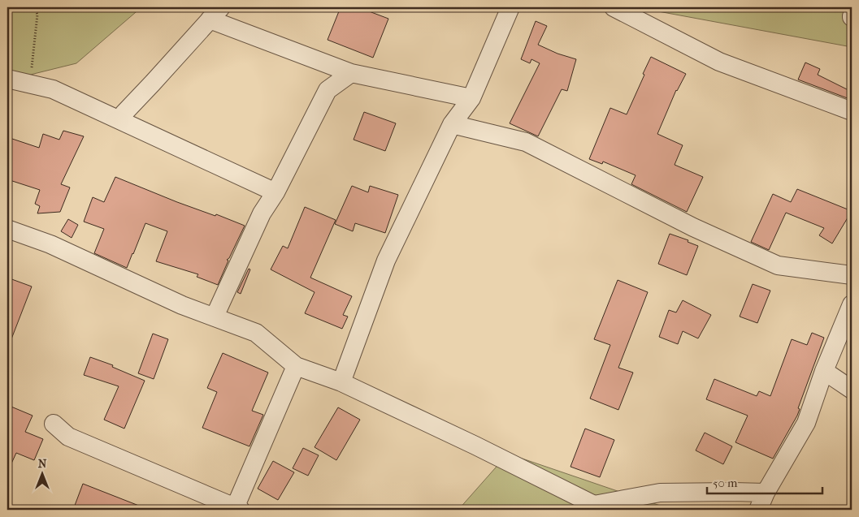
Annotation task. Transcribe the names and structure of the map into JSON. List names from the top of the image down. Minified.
{"scale_bar":"50 m","north":"top"}
